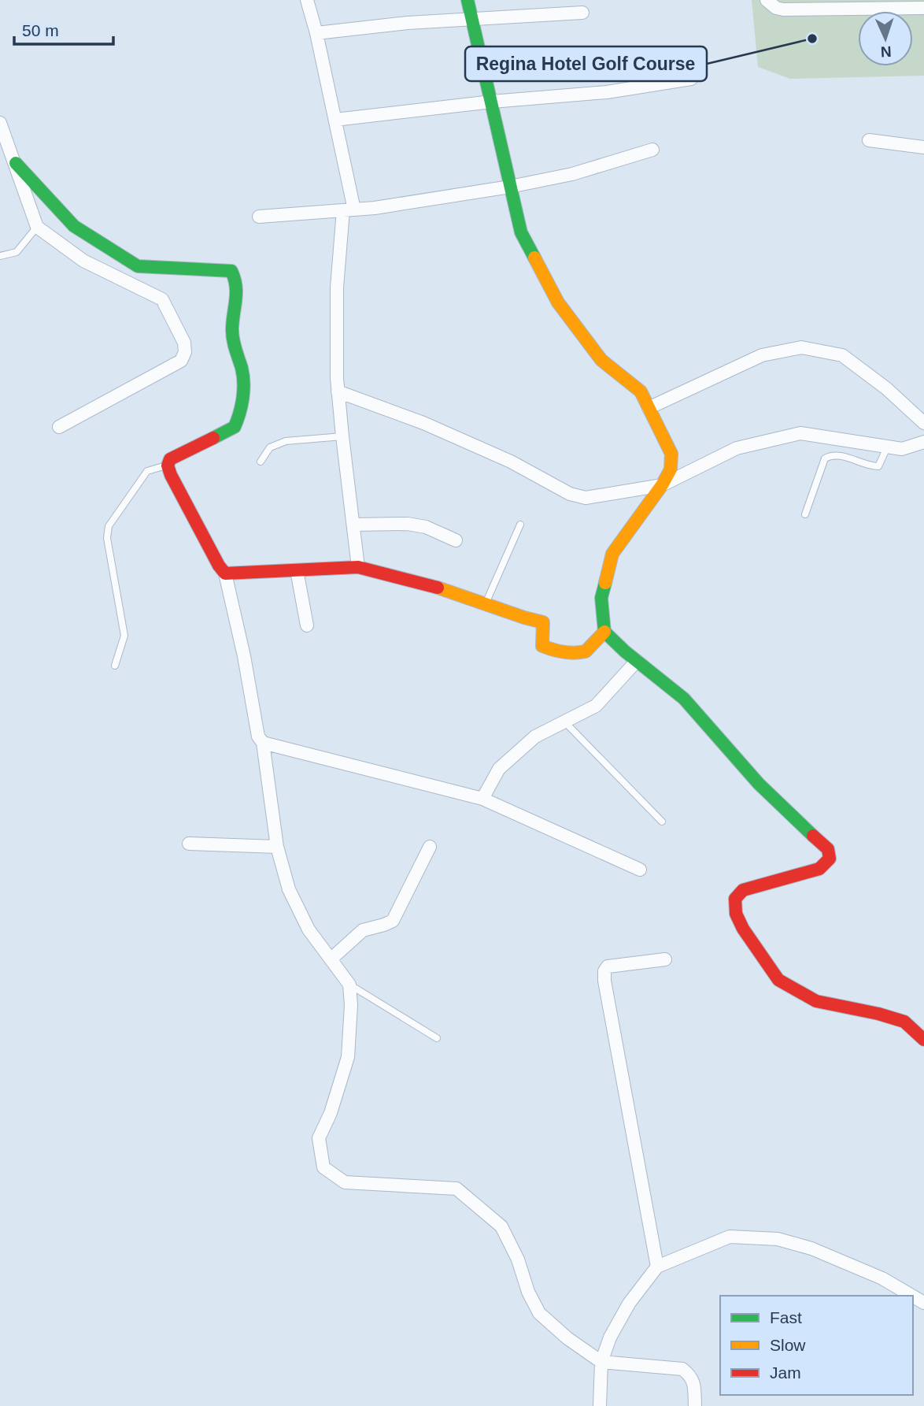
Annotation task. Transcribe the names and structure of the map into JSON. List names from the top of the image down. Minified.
{"places":["Regina Hotel Golf Course"],"legend":["Fast","Slow","Jam"],"scale_bar":"50 m","north":"bottom"}
